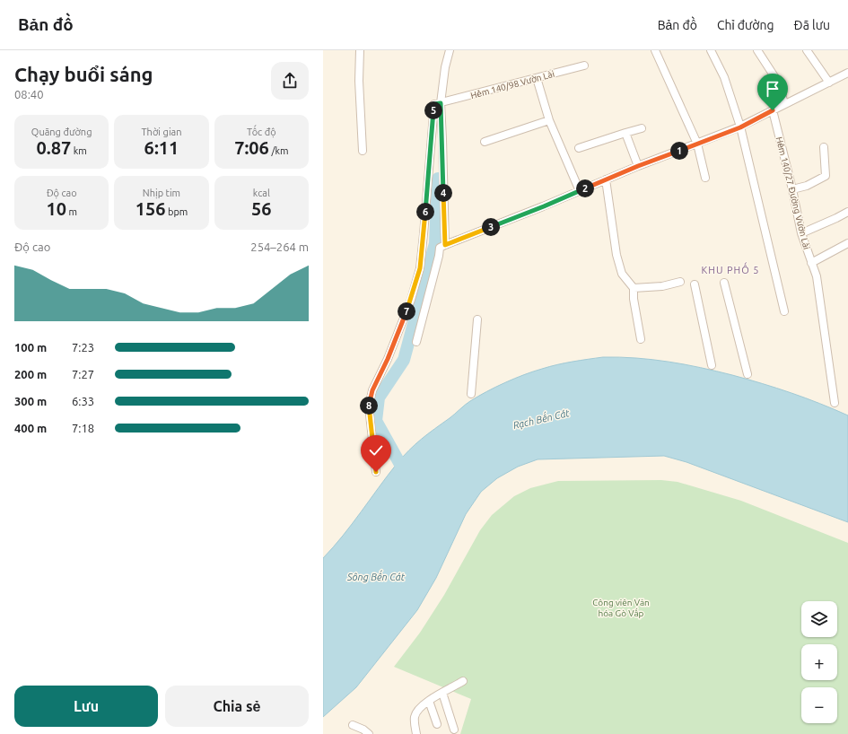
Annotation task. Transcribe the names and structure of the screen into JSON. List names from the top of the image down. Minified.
{"streets":{"street":["Hẻm 140/98 Vườn Lài","Hẻm 140/27 Đường Vườn Lài"]},"districts":["KHU PHỐ 5"],"water":["Rạch Bến Cát","Sông Bến Cát"],"parks":["Công viên Văn hóa Gò Vấp"],"page":{"header":"Bản đồ","nav":["Bản đồ","Chỉ đường","Đã lưu"],"heading":["Chạy buổi sáng","08:40"],"pins":["5","1","2","4","6","3","7","8"],"stats":[["Quãng đường","0.87 km"],["Thời gian","6:11"],["Tốc độ","7:06 /km"],["Độ cao","10 m"],["Nhịp tim","156 bpm"],["kcal","56"]],"chart":["Độ cao","254–264 m"],"list":[{"name":"100 m","note":"7:23"},{"name":"200 m","note":"7:27"},{"name":"300 m","note":"6:33"},{"name":"400 m","note":"7:18"}],"map_buttons":["+","−"],"buttons":["Lưu","Chia sẻ"]}}
